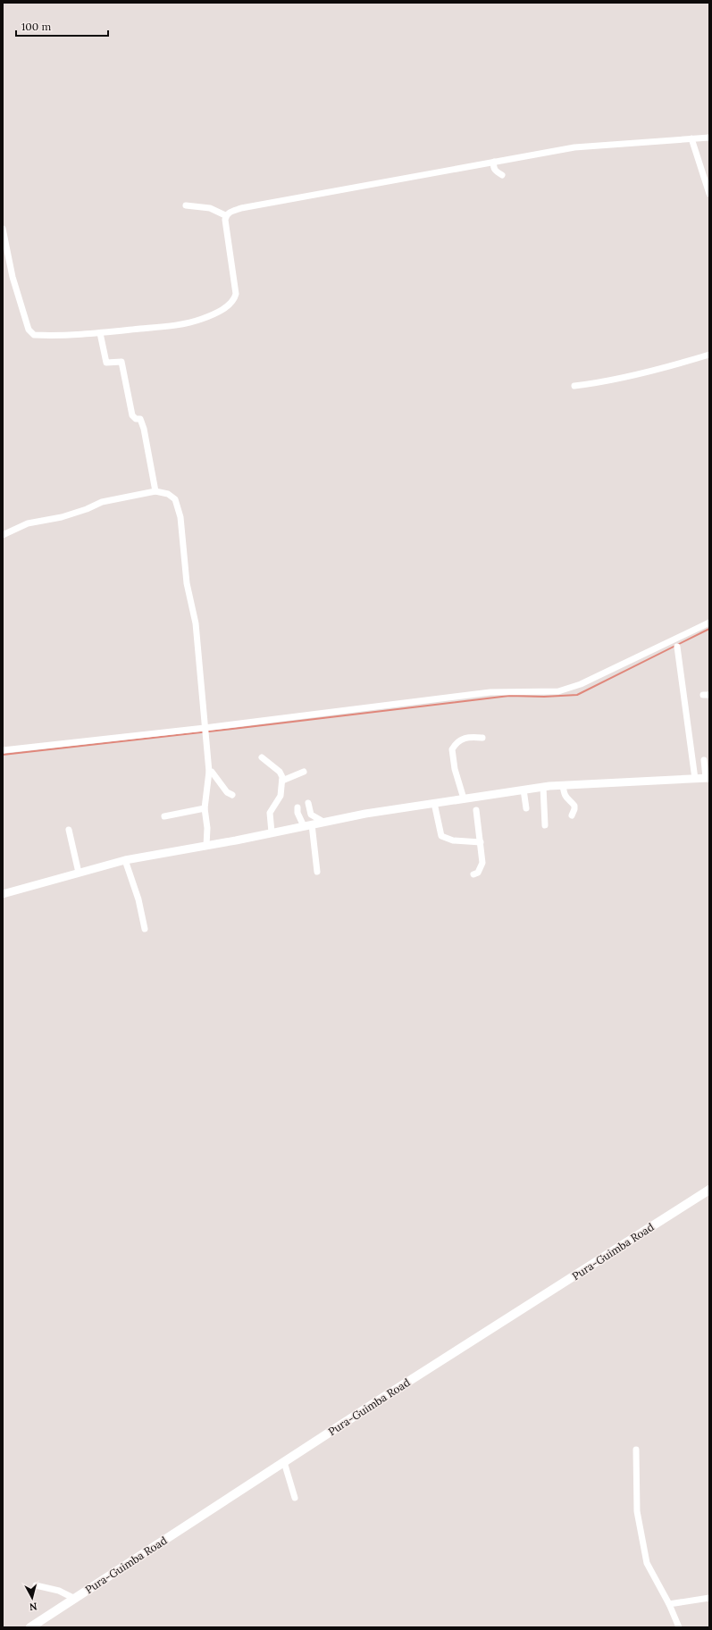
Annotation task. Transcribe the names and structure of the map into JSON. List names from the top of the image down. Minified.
{"streets":{"main road":["Pura-Guimba Road"]},"scale_bar":"100 m","north":"bottom"}
